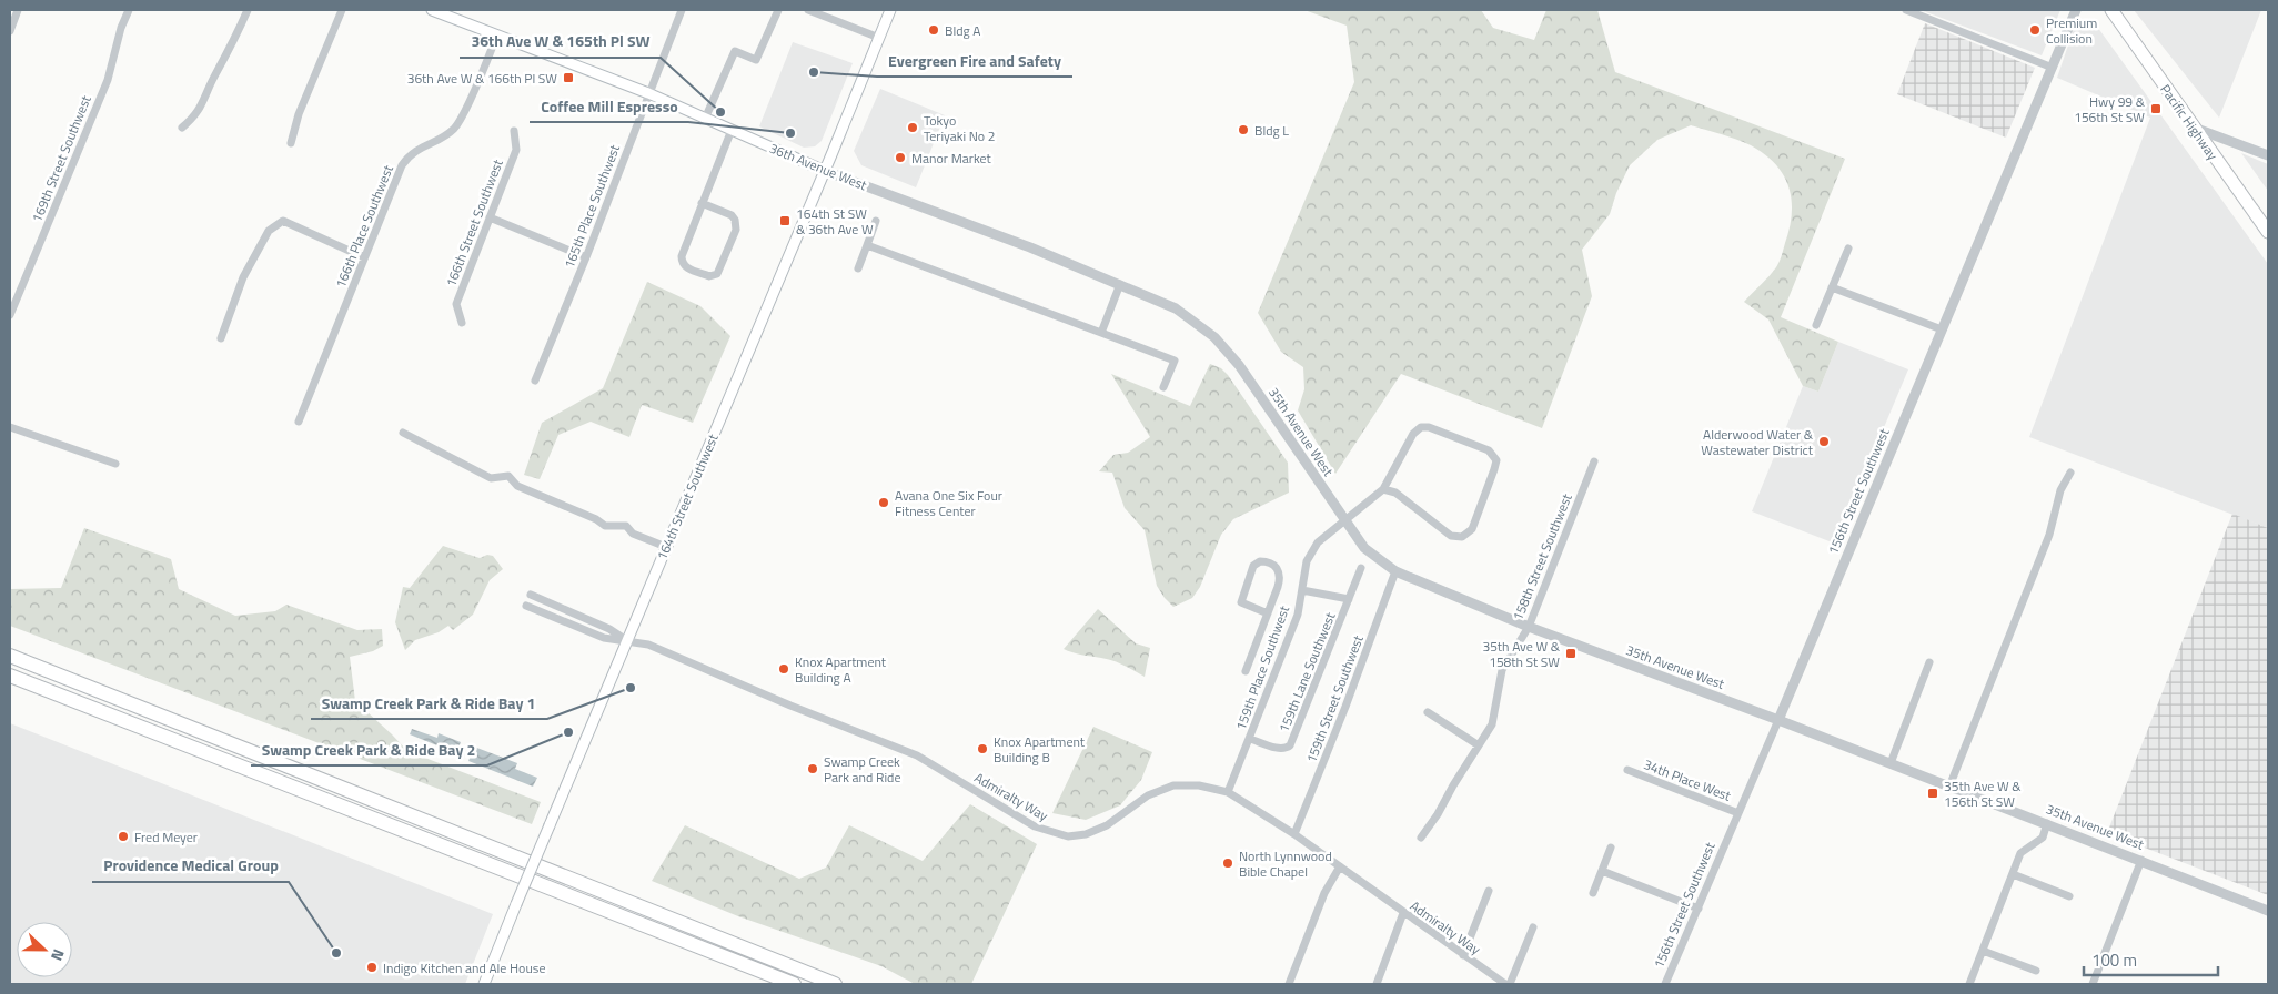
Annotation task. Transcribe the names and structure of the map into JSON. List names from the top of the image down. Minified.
{"streets":{"highway":["Pacific Highway"],"main road":["36th Avenue West","164th Street Southwest"],"street":["169th Street Southwest","165th Place Southwest","166th Street Southwest","166th Place Southwest","35th Avenue West","156th Street Southwest","158th Street Southwest","159th Place Southwest","159th Lane Southwest","159th Street Southwest","34th Place West","Admiralty Way"]},"crossings":[["36th Avenue West","165th Place Southwest"],["36th Avenue West","166th Place Southwest"],["36th Avenue West","35th Avenue West"],["36th Avenue West","164th Street Southwest"],["35th Avenue West","156th Street Southwest"],["35th Avenue West","158th Street Southwest"],["35th Avenue West","159th Place Southwest"],["35th Avenue West","159th Street Southwest"],["156th Street Southwest","34th Place West"],["164th Street Southwest","Admiralty Way"],["159th Place Southwest","159th Lane Southwest"],["159th Place Southwest","Admiralty Way"],["159th Street Southwest","Admiralty Way"]],"places":{"other":["Bldg A","Premium Collision","Evergreen Fire and Safety","36th Ave W & 165th Pl SW","Tokyo Teriyaki No 2","Bldg L","Coffee Mill Espresso","Manor Market","Alderwood Water & Wastewater District","Avana One Six Four Fitness Center","Knox Apartment Building A","Swamp Creek Park & Ride Bay 1","Swamp Creek Park & Ride Bay 2","Knox Apartment Building B","Swamp Creek Park and Ride","Fred Meyer","North Lynnwood Bible Chapel","Providence Medical Group","Indigo Kitchen and Ale House"],"transit":["36th Ave W & 166th Pl SW","Hwy 99 & 156th St SW","164th St SW & 36th Ave W","35th Ave W & 158th St SW","35th Ave W & 156th St SW"]},"scale_bar":"100 m","north":"right"}
